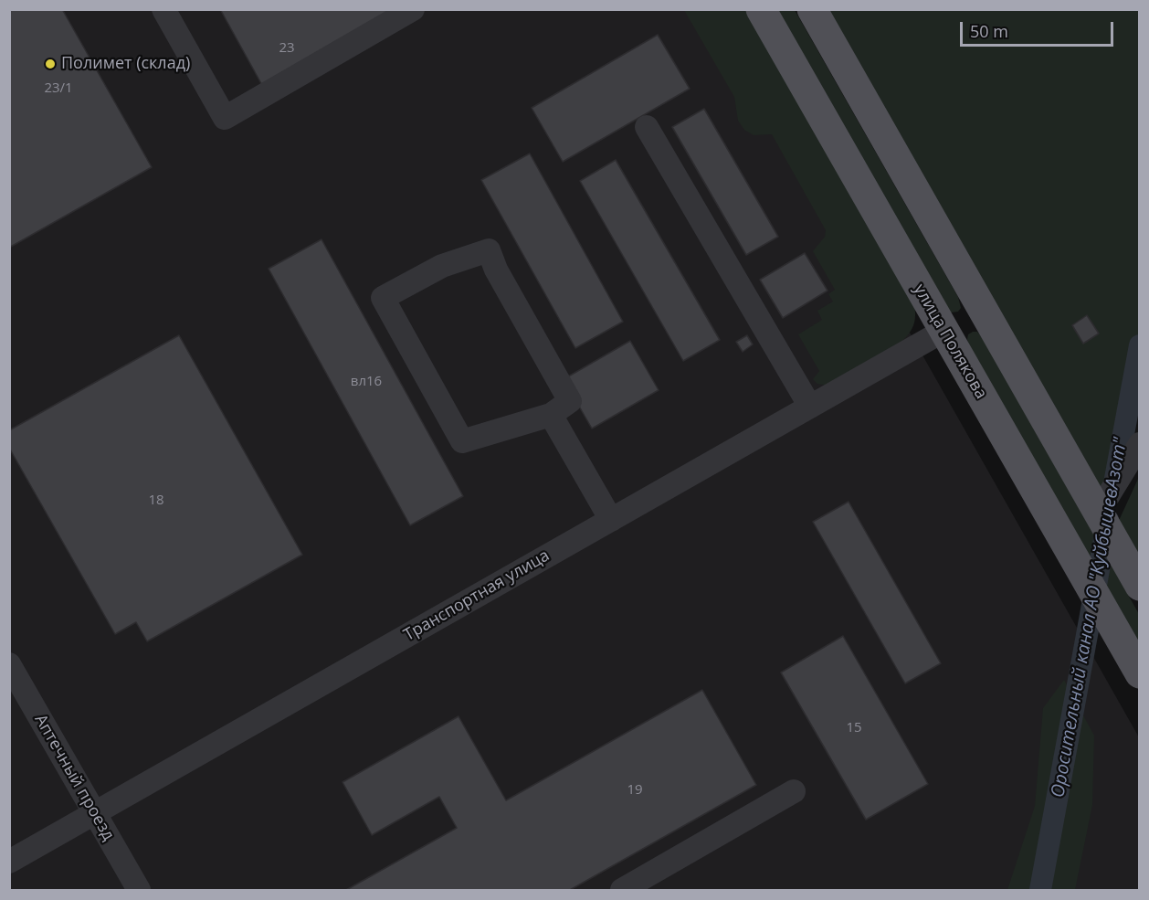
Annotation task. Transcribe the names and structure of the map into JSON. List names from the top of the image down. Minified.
{"streets":{"main road":["улица Полякова"],"street":["Транспортная улица","Аптечный проезд"]},"crossings":[["улица Полякова","Транспортная улица"],["Транспортная улица","Аптечный проезд"]],"water":["Оросительный канал АО \"КуйбышевАзот\""],"places":["Полимет (склад)"],"house_numbers":["23","23/1","вл16","18","15","19"],"scale_bar":"50 m"}
